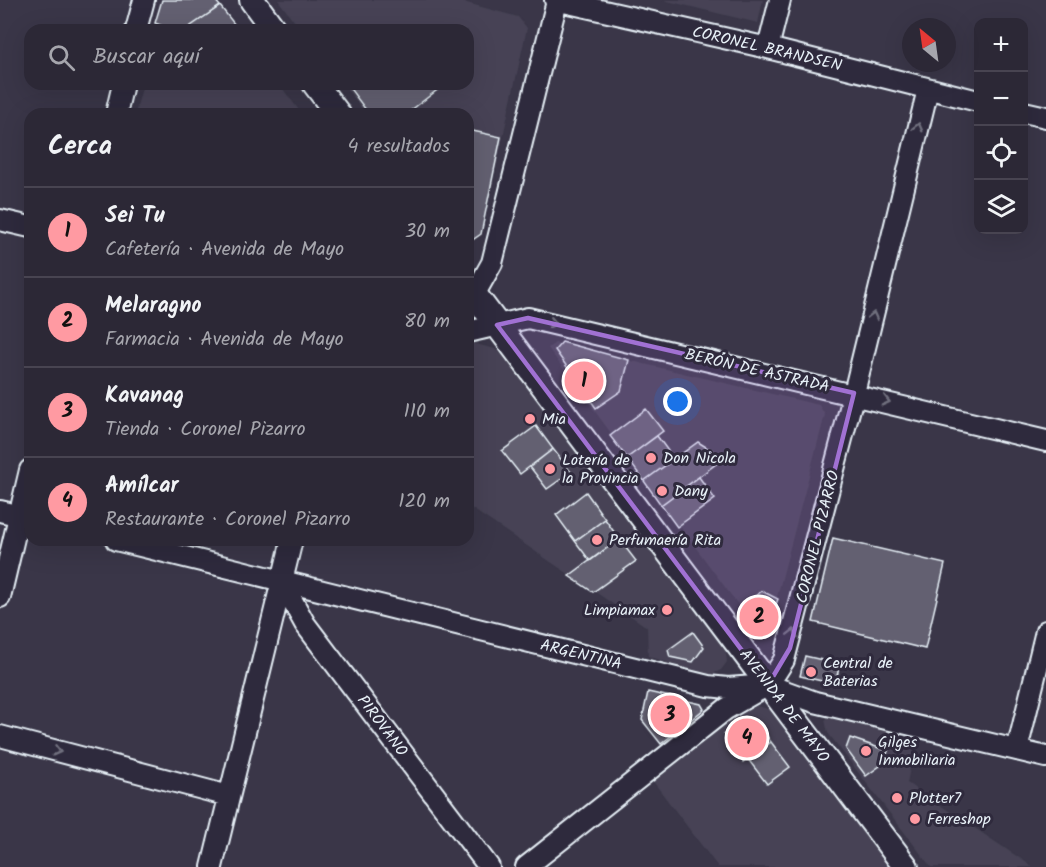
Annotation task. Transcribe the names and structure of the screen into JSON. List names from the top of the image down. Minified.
{"streets":{"main road":["AVENIDA DE MAYO"],"street":["CORONEL BRANDSEN","BERÓN DE ASTRADA","CORONEL PIZARRO","ARGENTINA","PIROVANO"]},"crossings":[["CORONEL BRANDSEN","CORONEL PIZARRO"],["BERÓN DE ASTRADA","CORONEL PIZARRO"],["BERÓN DE ASTRADA","AVENIDA DE MAYO"],["CORONEL PIZARRO","ARGENTINA"],["CORONEL PIZARRO","AVENIDA DE MAYO"],["ARGENTINA","AVENIDA DE MAYO"],["ARGENTINA","PIROVANO"]],"one_way":["BERÓN DE ASTRADA","CORONEL PIZARRO"],"places":["Mia","Don Nicola","Lotería de la Provincia","Dany","Perfumaería Rita","Limpiamax","Central de Baterias","Gilges Inmobiliaria","Plotter7","Ferreshop"],"north":"top left","page":{"map_buttons":["+","−"],"search":"Buscar aquí","heading":["Cerca","4 resultados"],"list":[{"mark":"1","name":"Sei Tu","note":"Cafetería · Avenida de Mayo","value":"30 m"},{"mark":"2","name":"Melaragno","note":"Farmacia · Avenida de Mayo","value":"80 m"},{"mark":"3","name":"Kavanag","note":"Tienda · Coronel Pizarro","value":"110 m"},{"mark":"4","name":"Amílcar","note":"Restaurante · Coronel Pizarro","value":"120 m"}],"pins":["1","2","3","4"]}}
